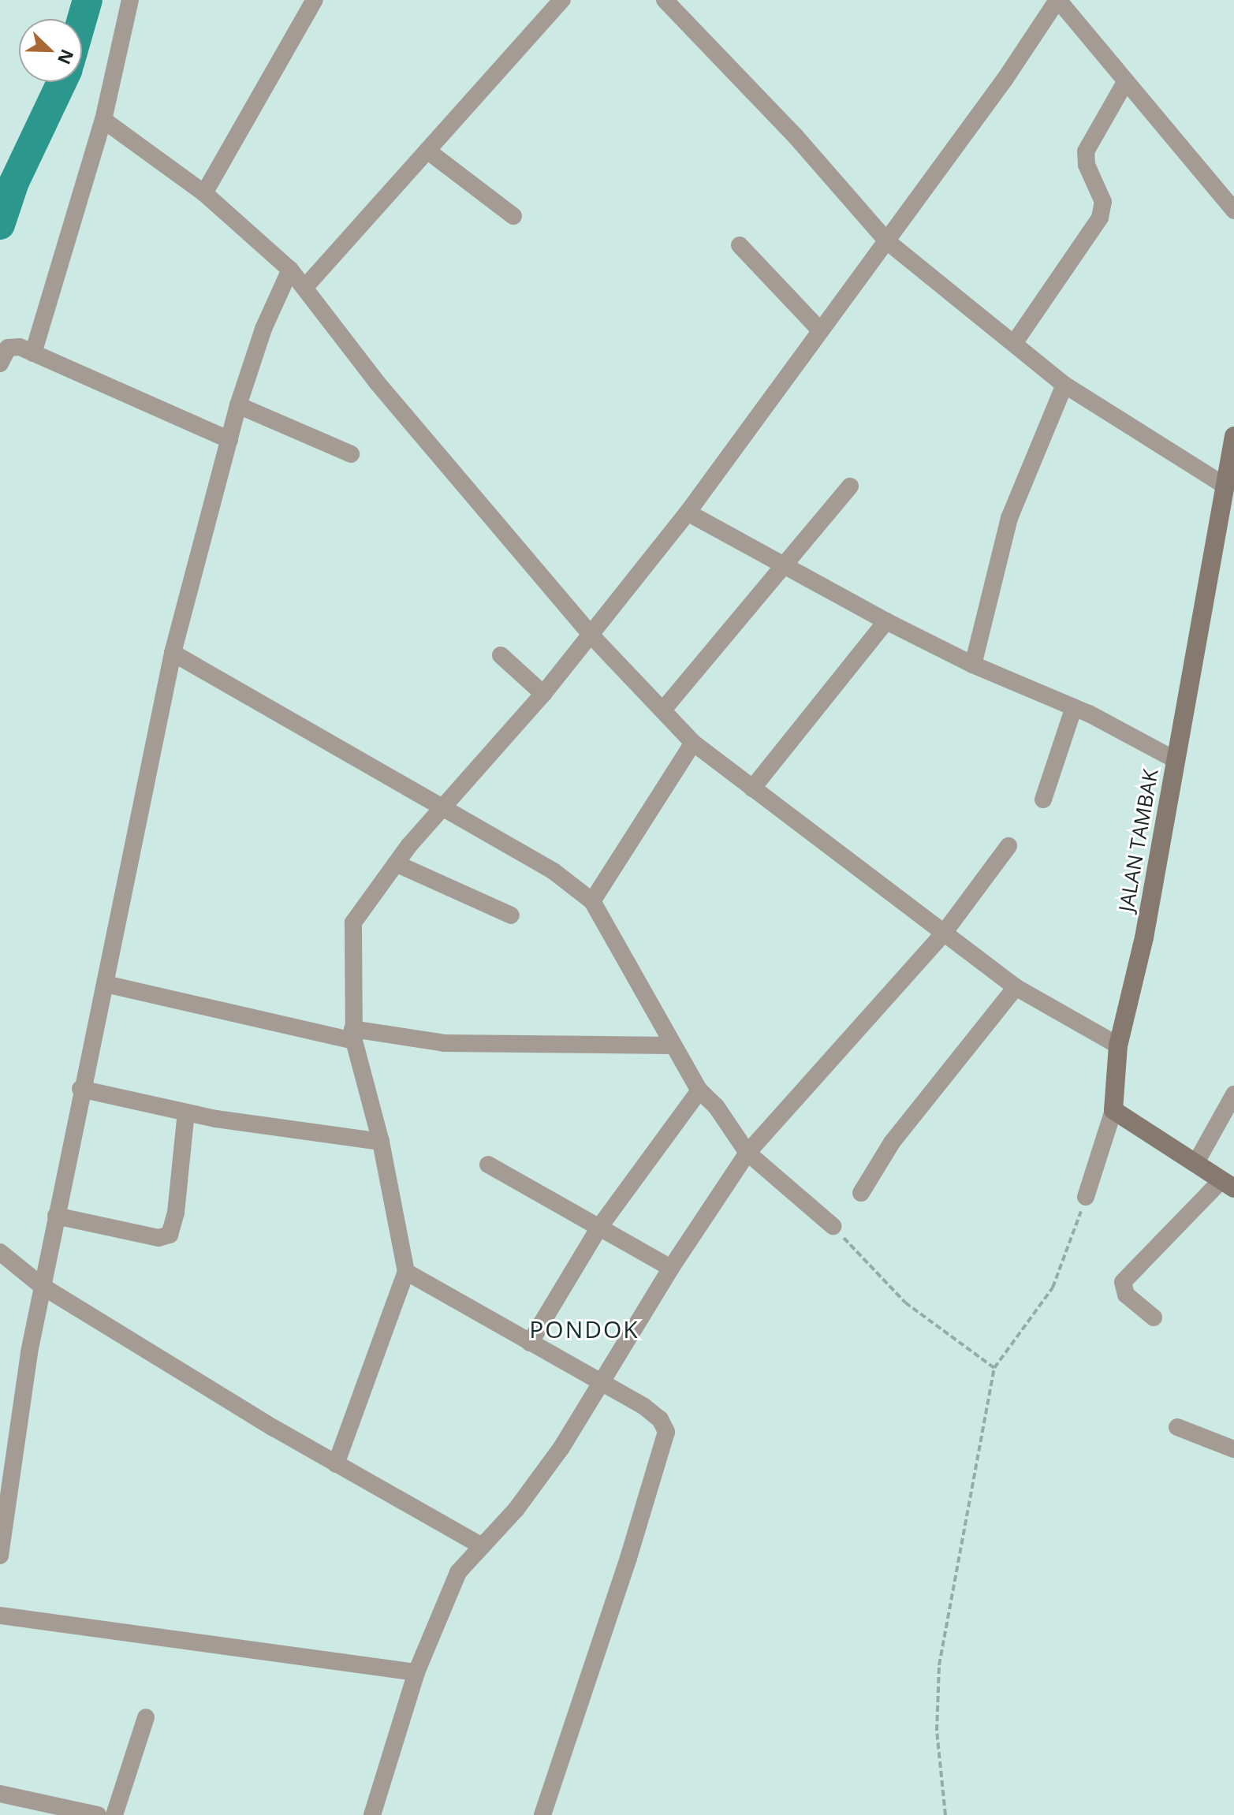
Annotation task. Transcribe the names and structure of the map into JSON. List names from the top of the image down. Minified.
{"streets":{"street":["JALAN TAMBAK"]},"districts":["PONDOK"],"north":"bottom right"}
